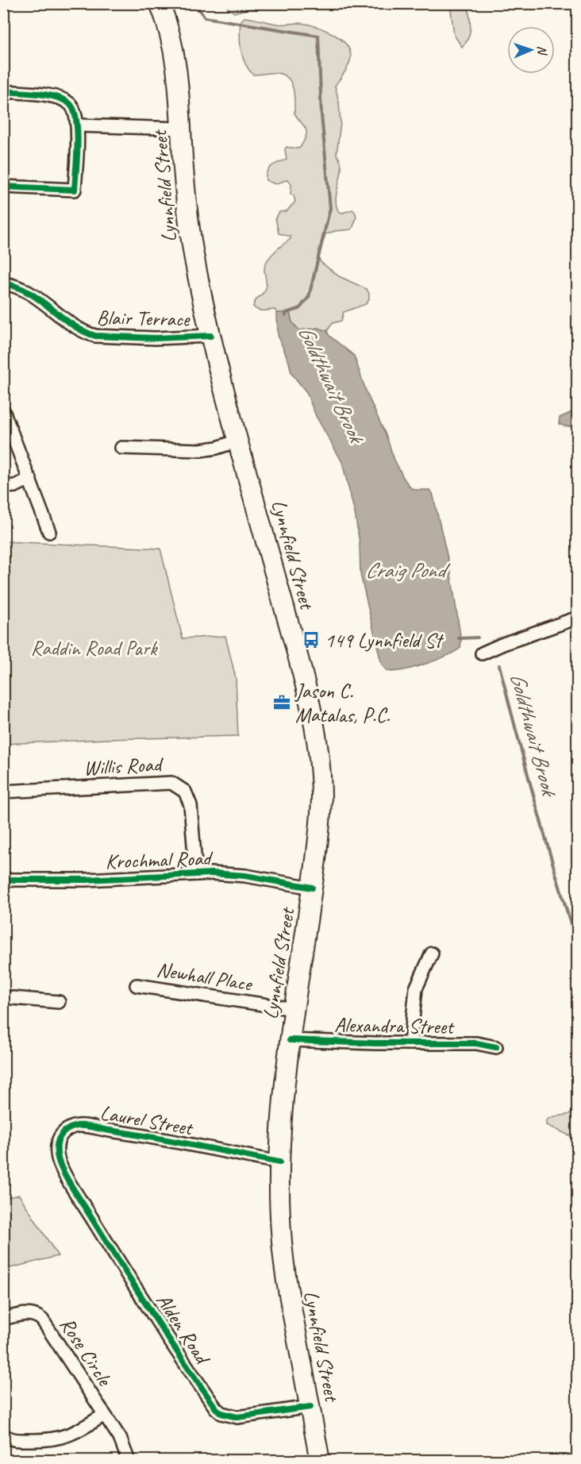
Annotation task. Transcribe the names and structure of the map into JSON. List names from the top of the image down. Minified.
{"streets":{"main road":["Lynnfield Street"],"street":["Blair Terrace","Willis Road","Krochmal Road","Newhall Place","Alexandra Street","Laurel Street","Alden Road","Rose Circle"]},"crossings":[["Lynnfield Street","Blair Terrace"],["Lynnfield Street","Krochmal Road"],["Lynnfield Street","Newhall Place"],["Lynnfield Street","Alexandra Street"],["Lynnfield Street","Laurel Street"],["Lynnfield Street","Alden Road"],["Willis Road","Krochmal Road"],["Laurel Street","Alden Road"]],"water":["Goldthwait Brook","Craig Pond"],"parks":["Raddin Road Park"],"places":{"bus stop":["149 Lynnfield St"],"office":["Jason C. Matalas, P.C."]},"north":"right"}
